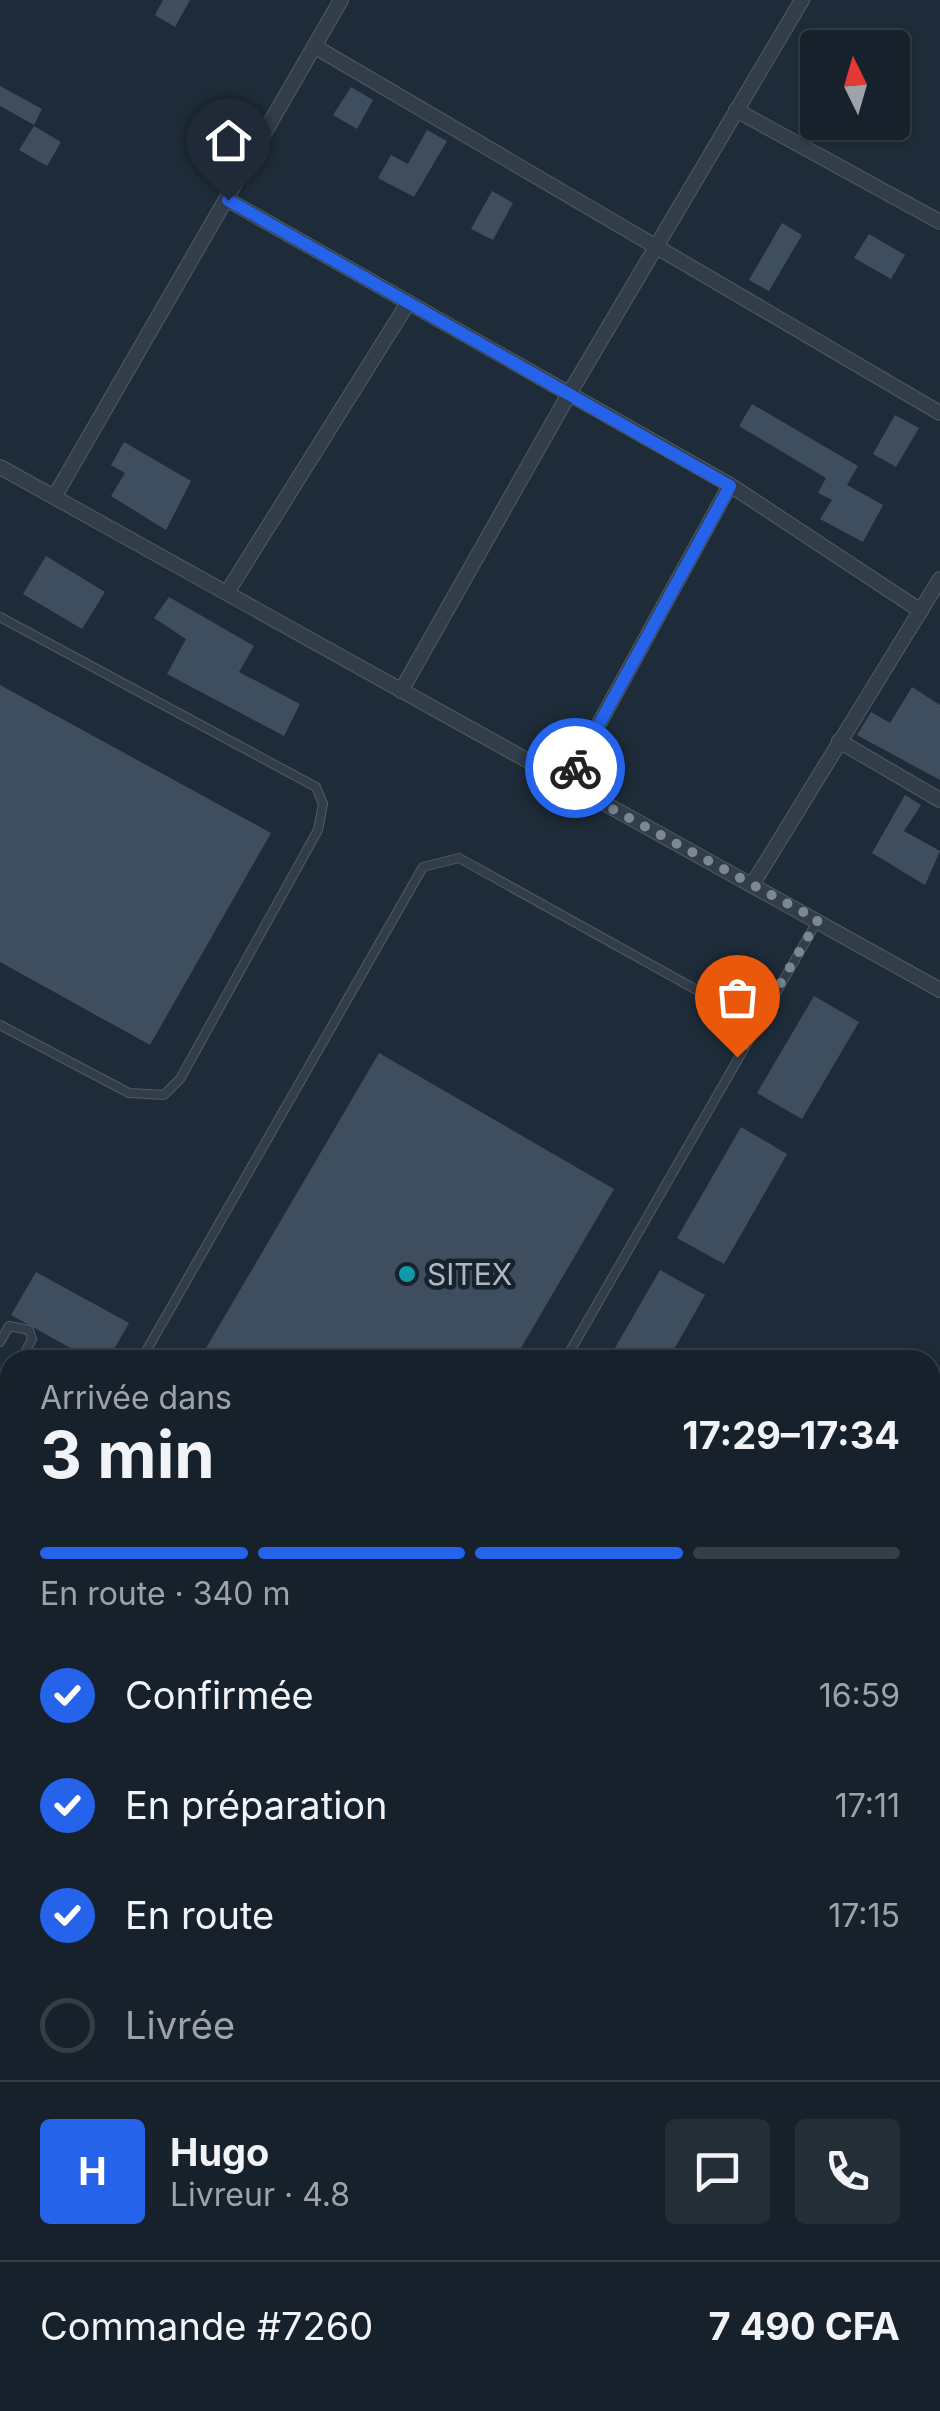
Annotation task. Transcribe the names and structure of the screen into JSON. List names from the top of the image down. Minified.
{"places":["SITEX"],"north":"top","page":{"heading":["3 min","Arrivée dans","17:29–17:34"],"panel":["Hugo","Livreur · 4.8","Commande #7260","7 490 CFA"],"bar":"En route · 340 m","list":[["Confirmée","16:59"],["En préparation","17:11"],["En route","17:15"],"Livrée"],"round":"H"}}
